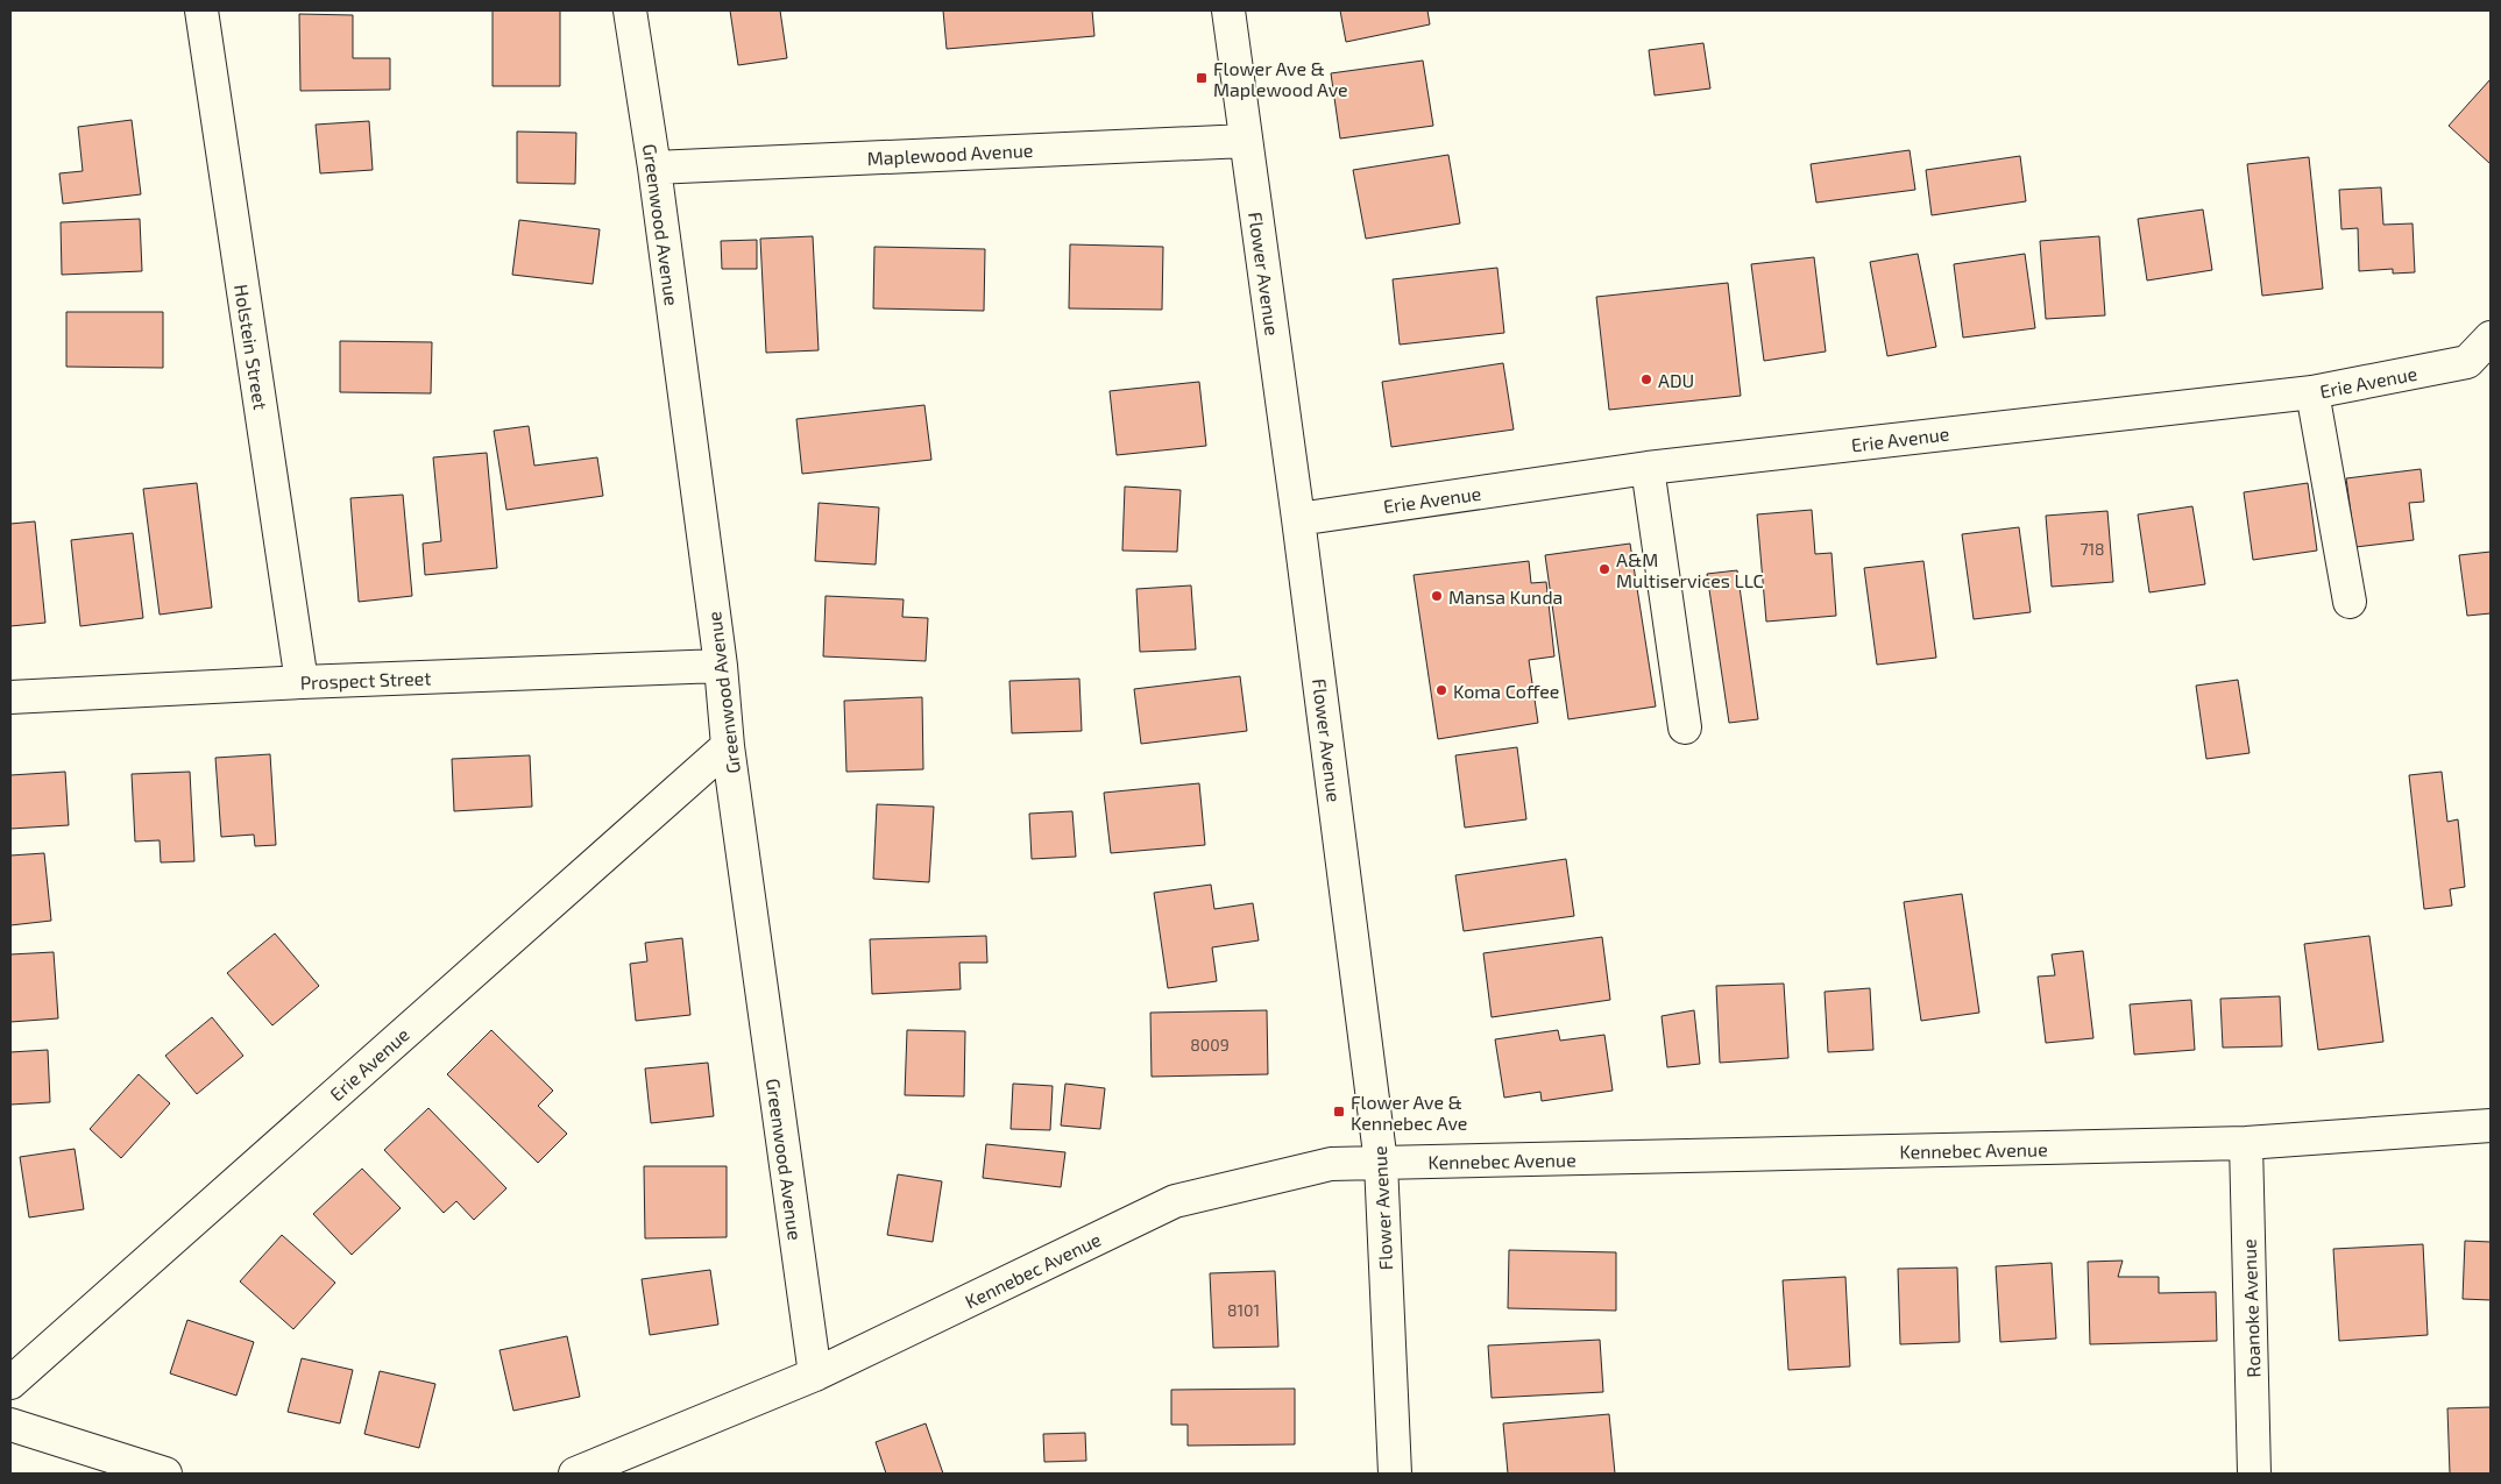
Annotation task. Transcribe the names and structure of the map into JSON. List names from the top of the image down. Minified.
{"streets":{"street":["Maplewood Avenue","Greenwood Avenue","Flower Avenue","Holstein Street","Erie Avenue","Prospect Street","Kennebec Avenue","Roanoke Avenue"]},"crossings":[["Maplewood Avenue","Greenwood Avenue"],["Maplewood Avenue","Flower Avenue"],["Greenwood Avenue","Erie Avenue"],["Greenwood Avenue","Prospect Street"],["Greenwood Avenue","Kennebec Avenue"],["Flower Avenue","Erie Avenue"],["Flower Avenue","Kennebec Avenue"],["Holstein Street","Prospect Street"],["Kennebec Avenue","Roanoke Avenue"]],"places":{"transit":["Flower Ave & Maplewood Ave","Flower Ave & Kennebec Ave"],"other":["ADU","A&M Multiservices LLC","Mansa Kunda","Koma Coffee"]},"house_numbers":["718","8009","8101"]}
